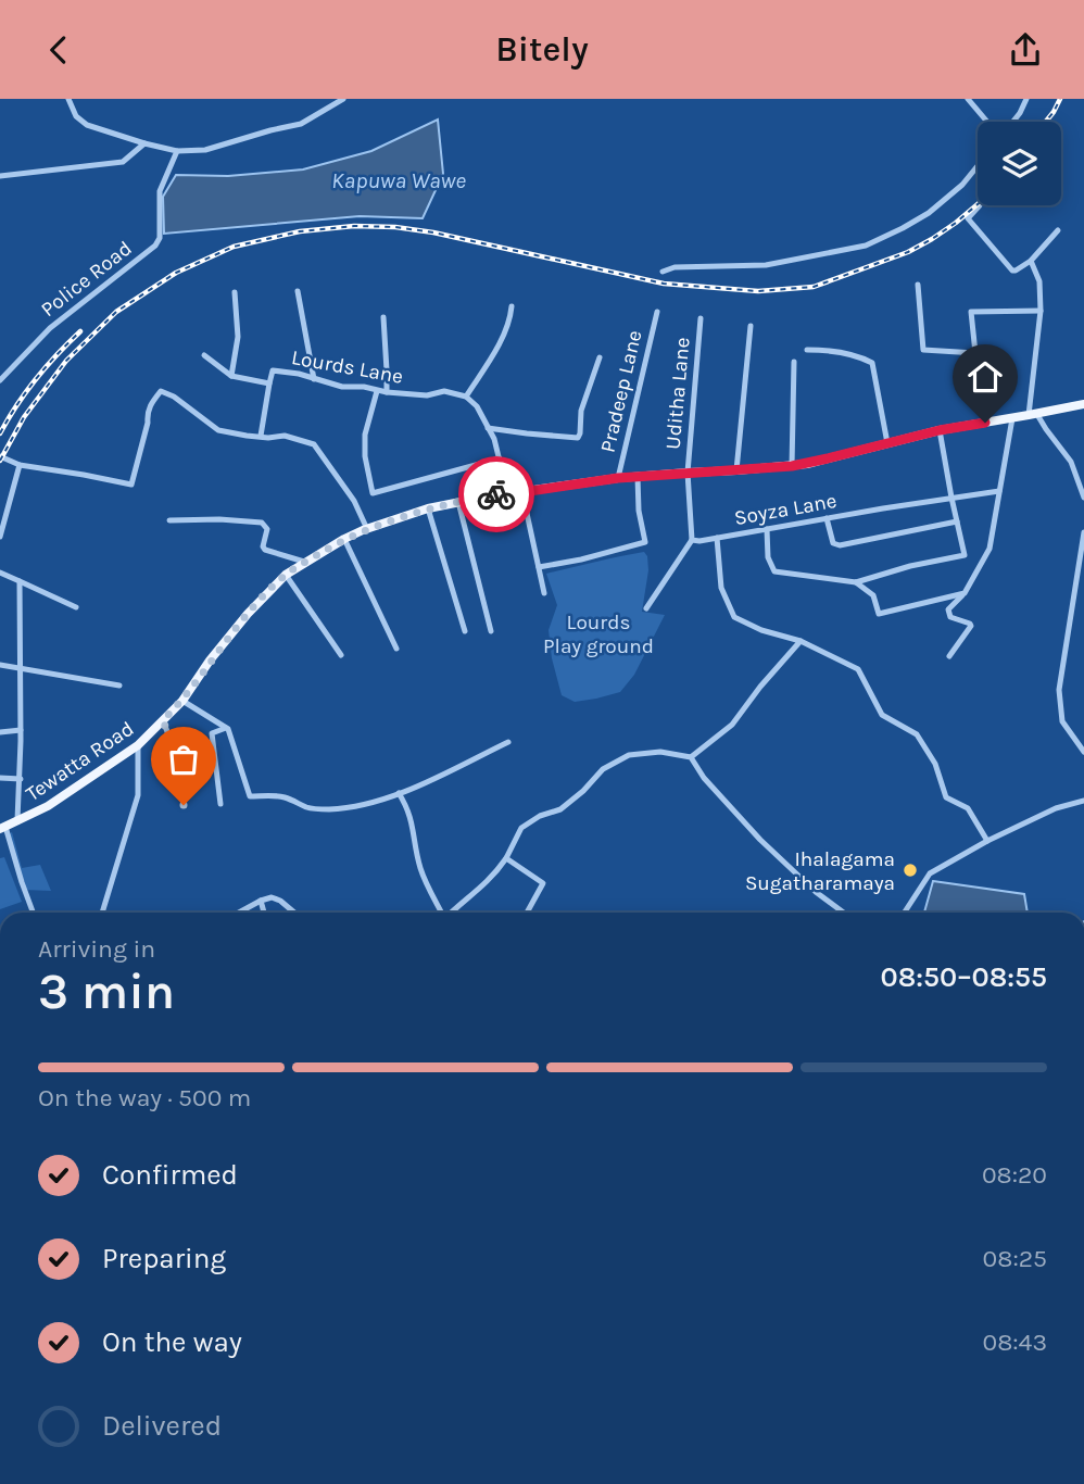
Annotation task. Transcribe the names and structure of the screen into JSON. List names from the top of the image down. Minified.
{"streets":{"main road":["Tewatta Road"],"street":["Police Road","Lourds Lane","Pradeep Lane","Uditha Lane","Soyza Lane"]},"crossings":[["Pradeep Lane","Tewatta Road"],["Uditha Lane","Tewatta Road"]],"water":["Kapuwa Wawe"],"parks":["Lourds Play ground"],"places":["Ihalagama Sugatharamaya"],"page":{"header":"Bitely","heading":["3 min","Arriving in","08:50–08:55"],"bar":"On the way · 500 m","list":[["Confirmed","08:20"],["Preparing","08:25"],["On the way","08:43"],"Delivered"]}}
